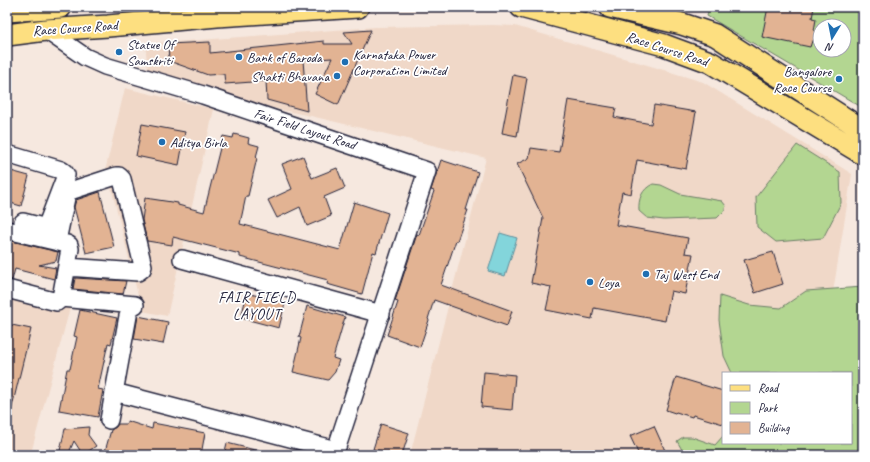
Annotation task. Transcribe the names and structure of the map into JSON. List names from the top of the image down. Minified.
{"streets":{"main road":["Race Course Road"],"street":["Fair Field Layout Road"]},"crossings":[["Race Course Road","Fair Field Layout Road"]],"districts":["FAIR FIELD LAYOUT"],"places":["Statue Of Samskriti","Bank of Baroda","Karnataka Power Corporation Limited","Shakti Bhavana","Bangalore Race Course","Aditya Birla","Taj West End","Loya"],"legend":["Road","Park","Building"],"north":"bottom"}
